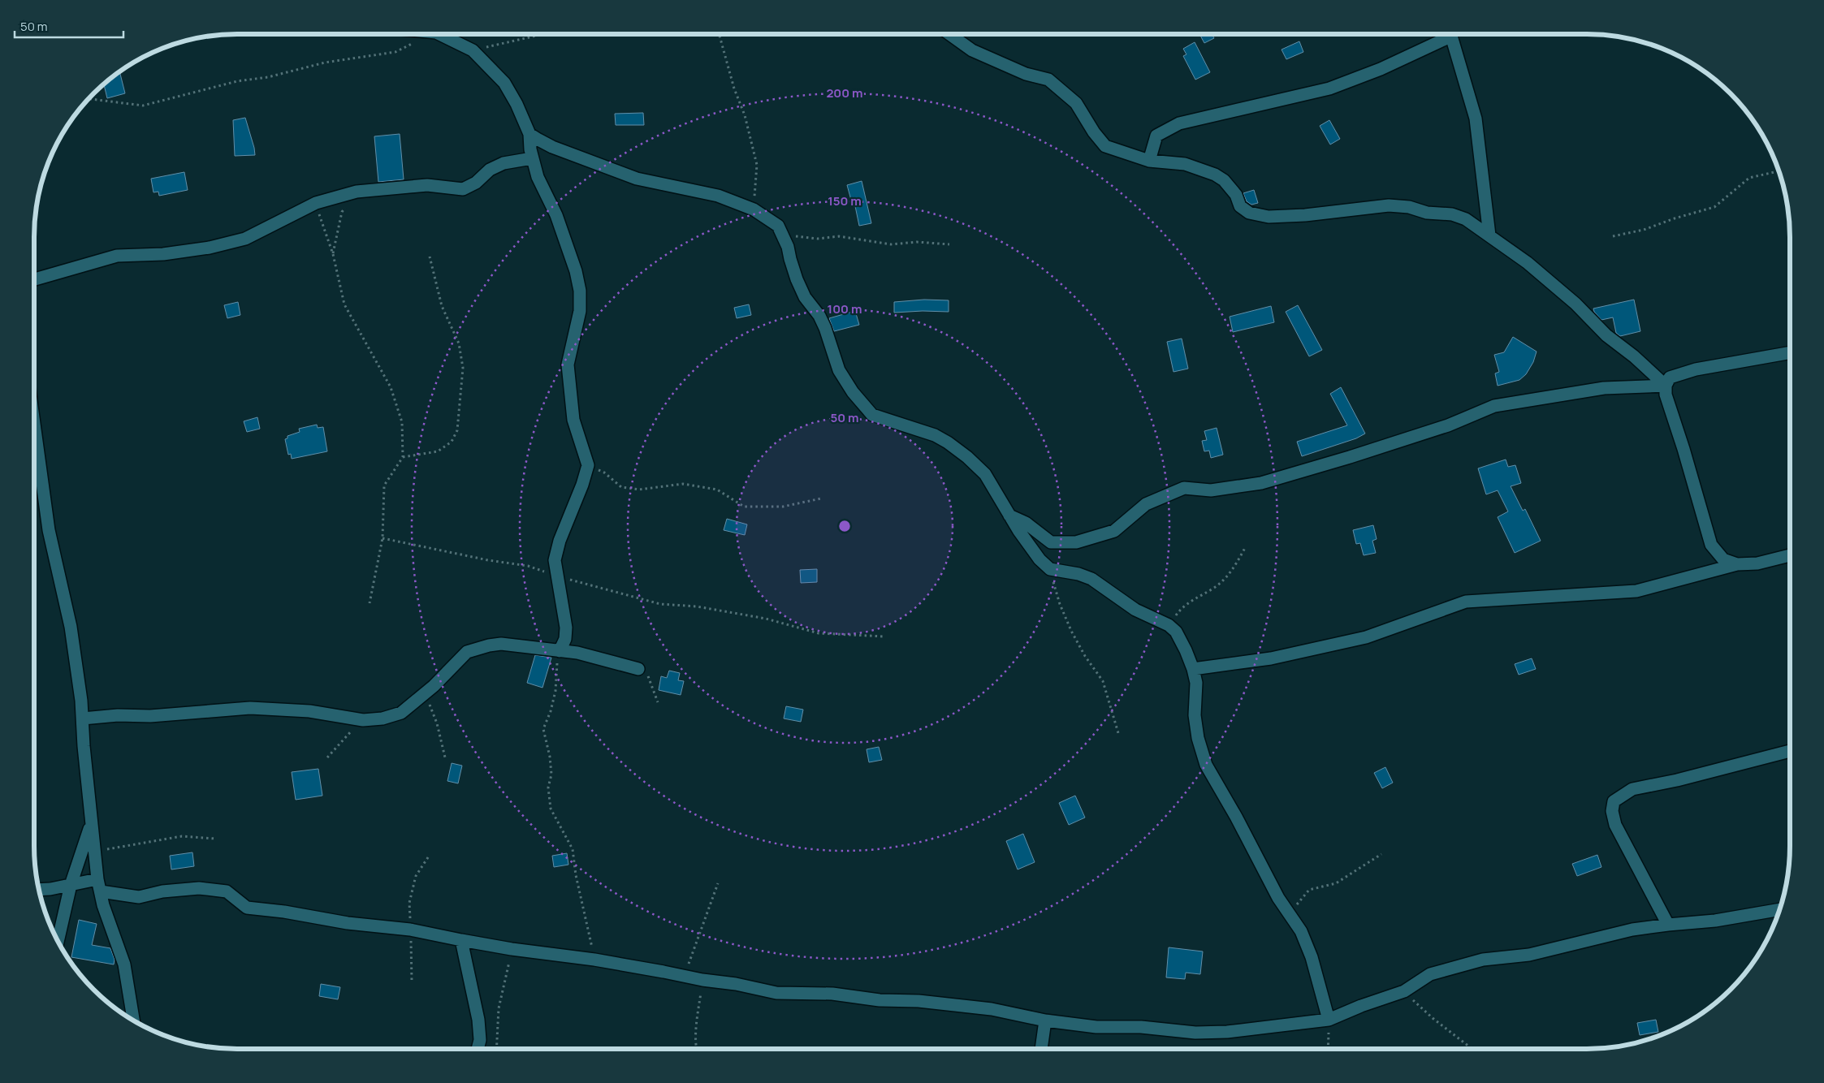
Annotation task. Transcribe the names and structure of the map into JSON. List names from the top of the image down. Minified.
{"scale_bar":"50 m","rings":["200 m","150 m","100 m","50 m"]}
